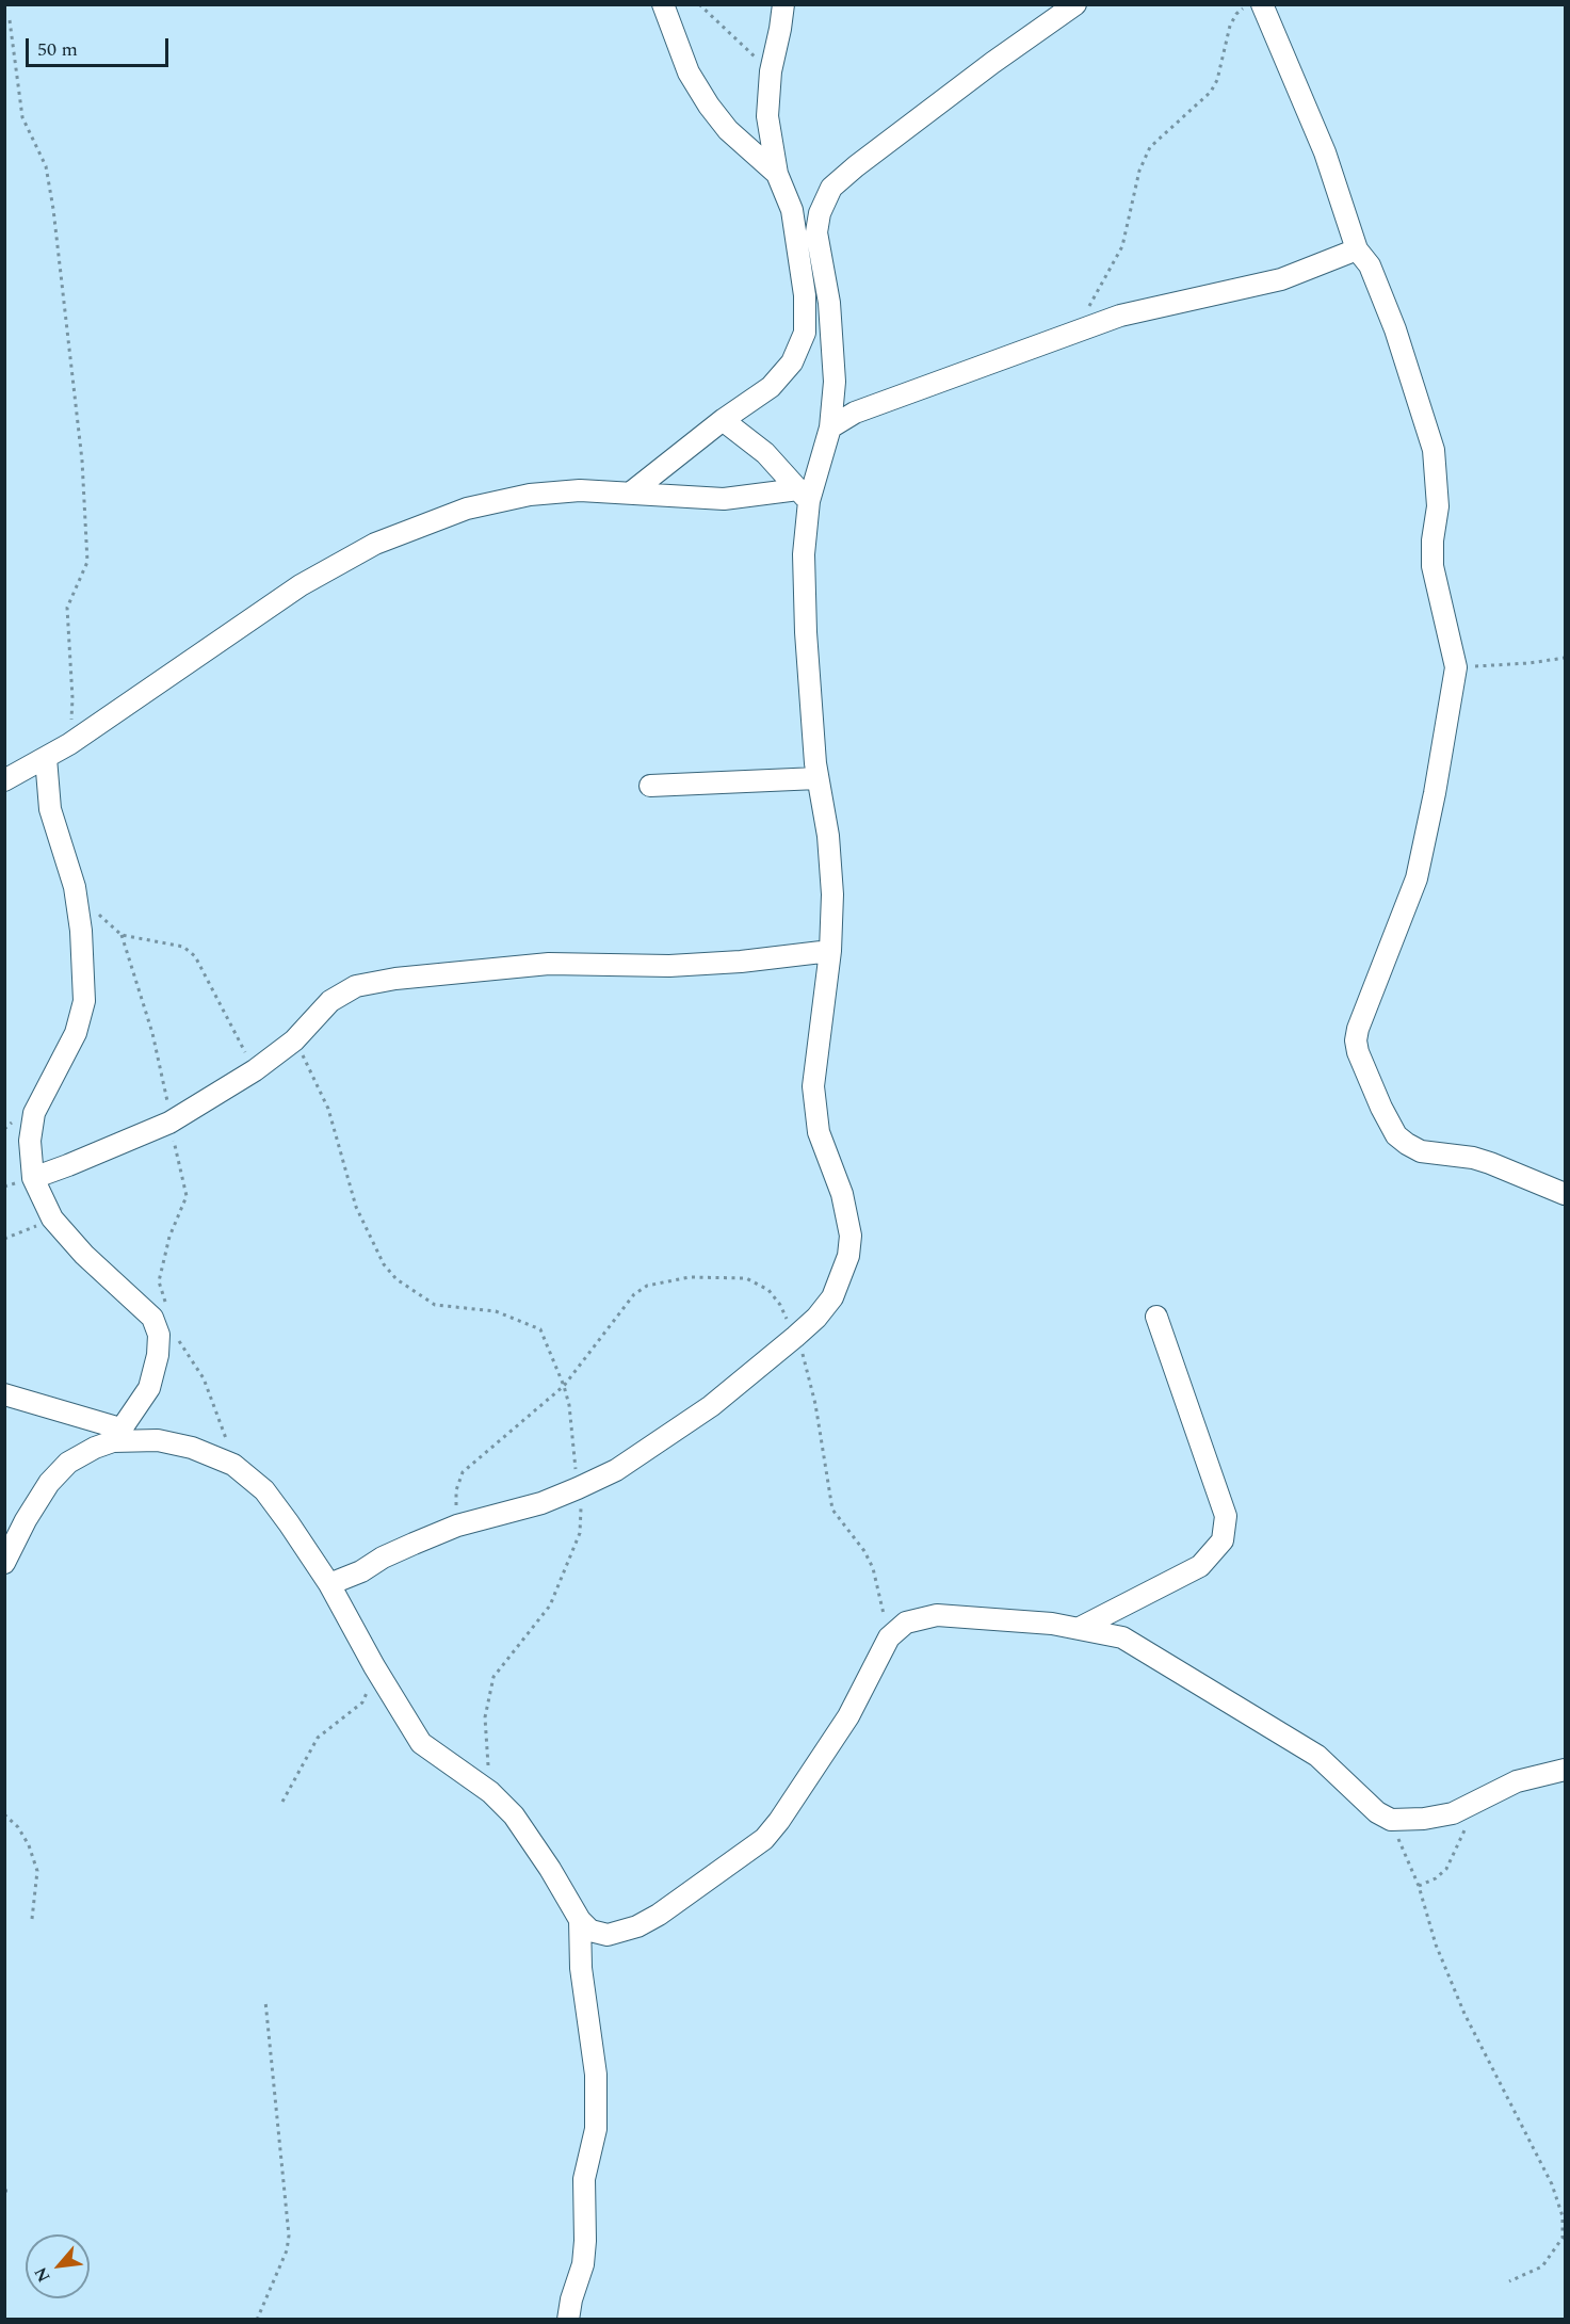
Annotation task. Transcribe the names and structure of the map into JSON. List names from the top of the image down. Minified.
{"scale_bar":"50 m","north":"bottom left"}
